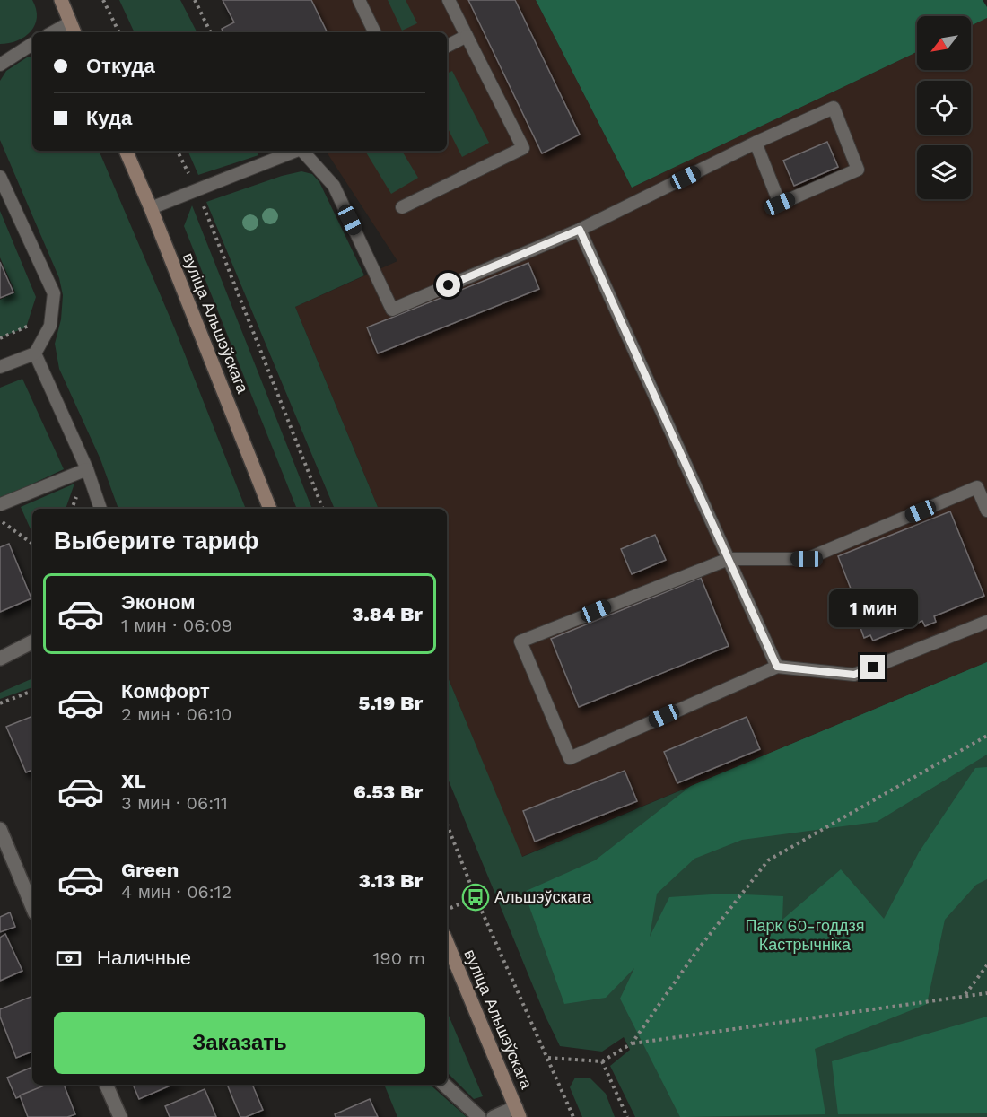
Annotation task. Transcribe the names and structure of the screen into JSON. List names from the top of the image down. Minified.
{"streets":{"main road":["вуліца Альшэўскага"]},"parks":["Парк 60-годдзя Кастрычніка"],"places":{"bus stop":["Альшэўскага"]},"north":"bottom left","page":{"banner":["Откуда","Куда"],"heading":"Выберите тариф","list":[{"name":"Эконом","note":"1 мин · 06:09","value":"3.84 Br"},{"name":"Комфорт","note":"2 мин · 06:10","value":"5.19 Br"},{"name":"XL","note":"3 мин · 06:11","value":"6.53 Br"},{"name":"Green","note":"4 мин · 06:12","value":"3.13 Br"}],"bubble":"1 мин","pay":["Наличные","190 m"],"buttons":"Заказать"}}
